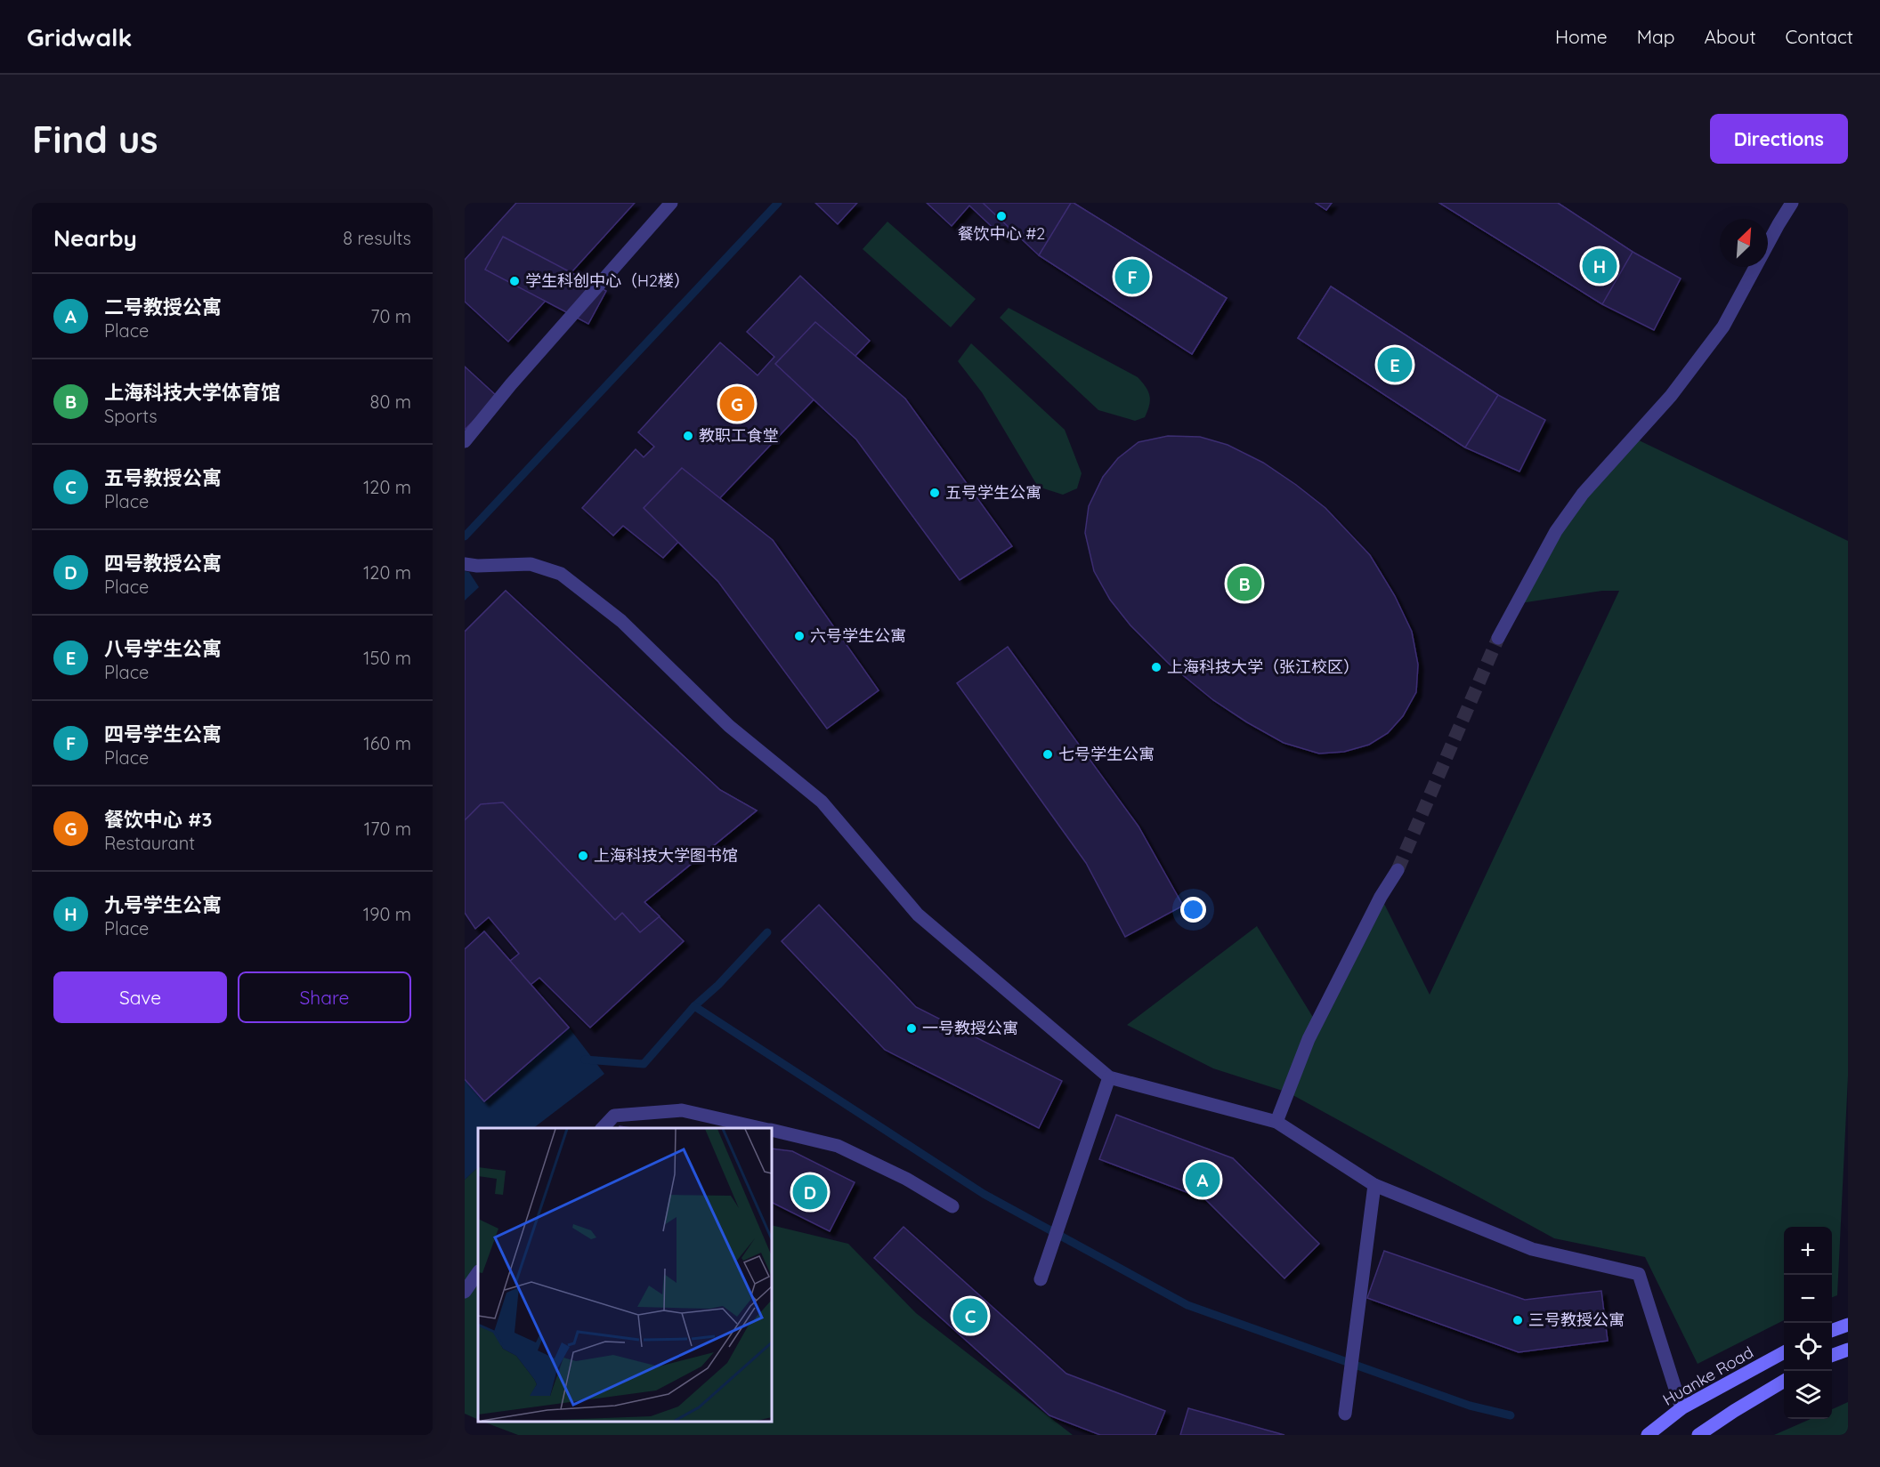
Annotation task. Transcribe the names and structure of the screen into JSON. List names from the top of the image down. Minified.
{"streets":{"street":["Huanke Road"]},"places":["餐饮中心 #2","学生科创中心（H2楼）","教职工食堂","五号学生公寓","六号学生公寓","上海科技大学（张江校区）","七号学生公寓","上海科技大学图书馆","一号教授公寓","三号教授公寓"],"north":"top right","page":{"header":"Gridwalk","nav":["Home","Map","About","Contact"],"buttons":["Directions",["Save","Share"]],"title":"Find us","heading":["Nearby","8 results"],"pins":["H","F","E","G","B","A","D","C"],"list":[{"mark":"A","name":"二号教授公寓","note":"Place","value":"70 m"},{"mark":"B","name":"上海科技大学体育馆","note":"Sports","value":"80 m"},{"mark":"C","name":"五号教授公寓","note":"Place","value":"120 m"},{"mark":"D","name":"四号教授公寓","note":"Place","value":"120 m"},{"mark":"E","name":"八号学生公寓","note":"Place","value":"150 m"},{"mark":"F","name":"四号学生公寓","note":"Place","value":"160 m"},{"mark":"G","name":"餐饮中心 #3","note":"Restaurant","value":"170 m"},{"mark":"H","name":"九号学生公寓","note":"Place","value":"190 m"}],"map_buttons":["+","−"]}}
